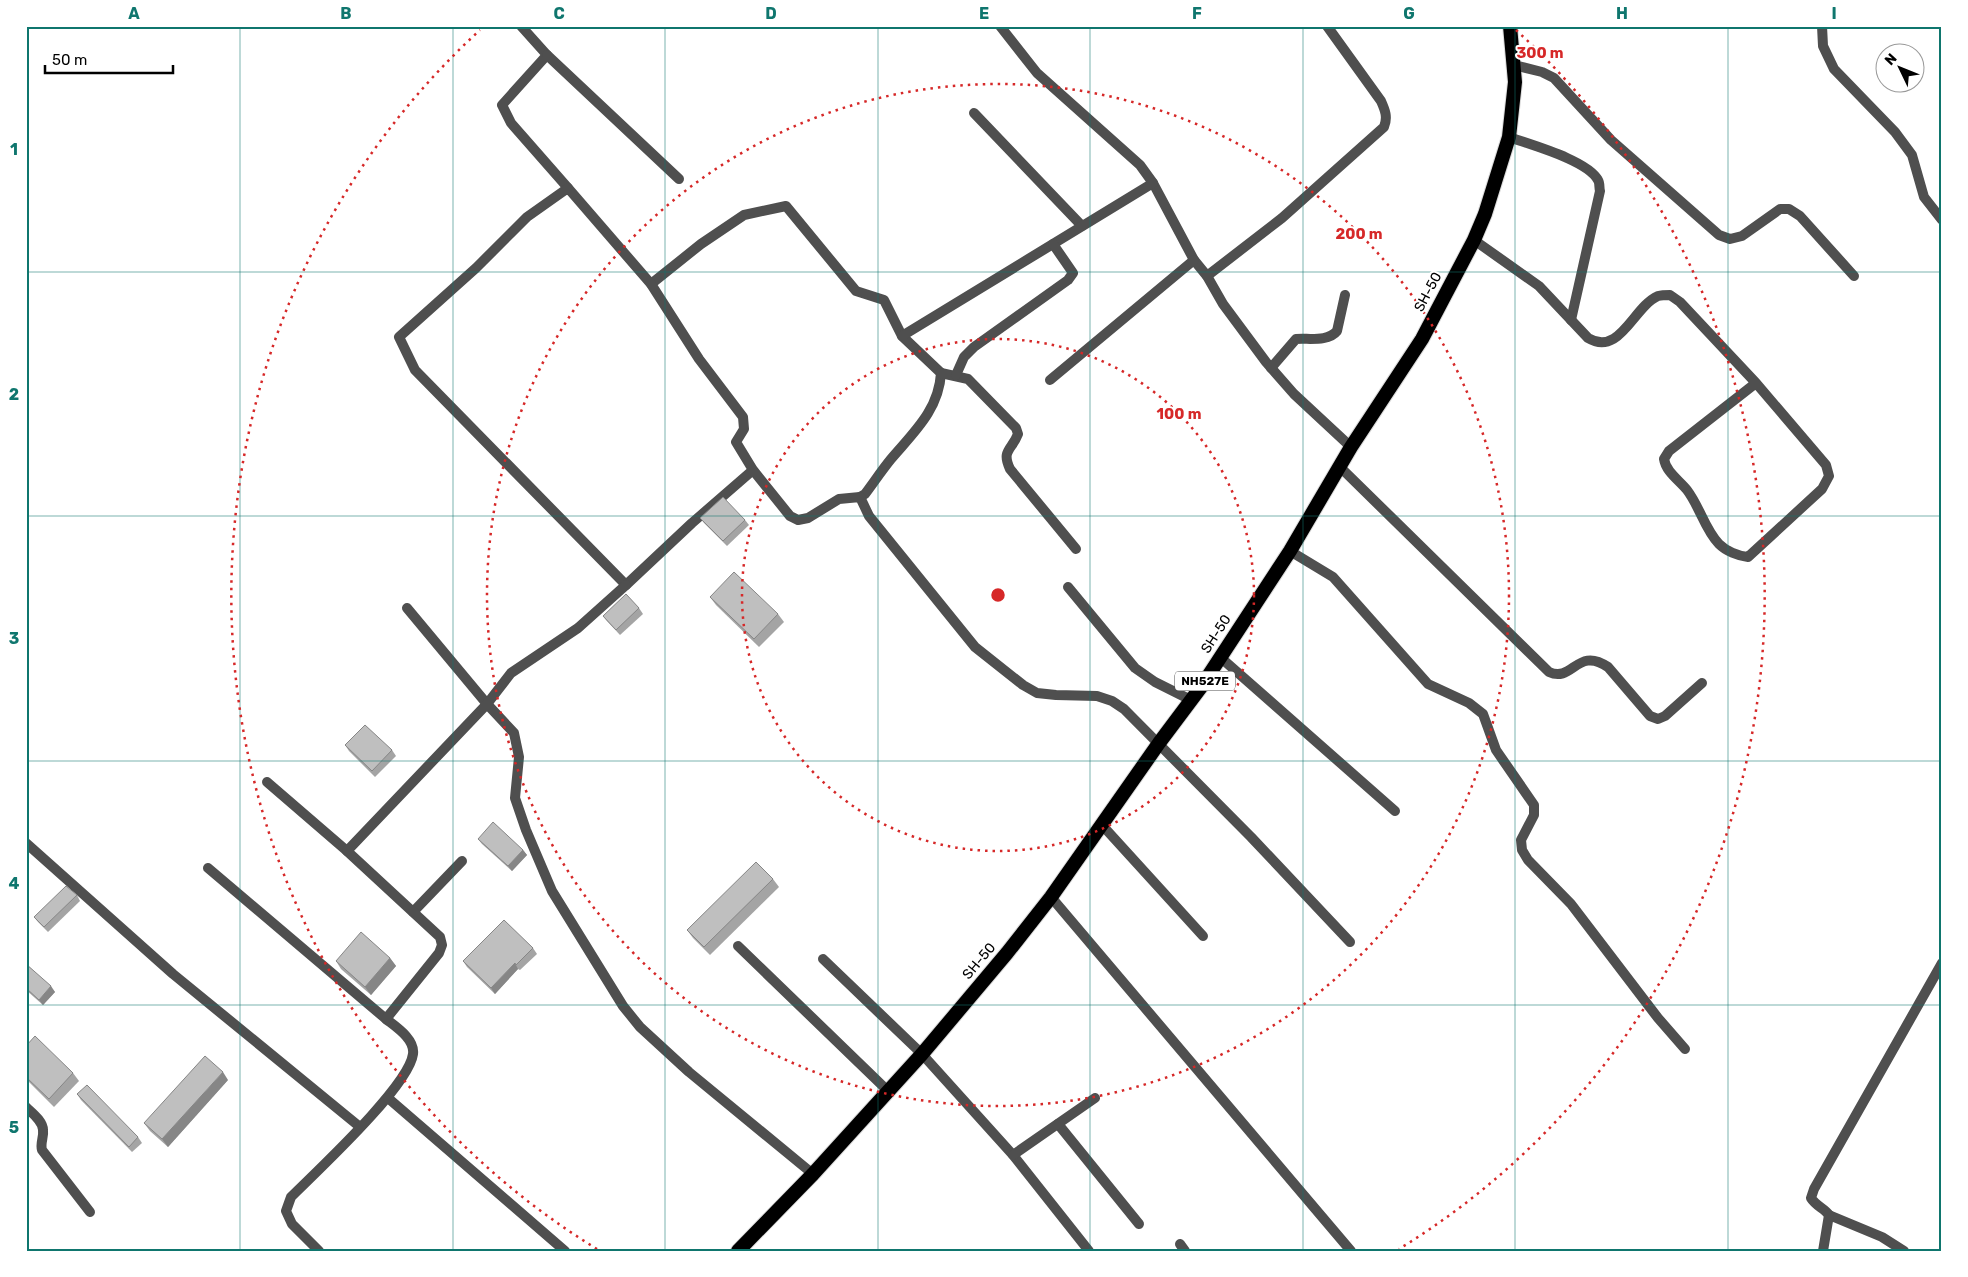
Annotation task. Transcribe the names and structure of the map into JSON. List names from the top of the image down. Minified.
{"streets":{"highway":["SH-50","NH527E"]},"scale_bar":"50 m","north":"top left","grid":{"columns":["A","B","C","D","E","F","G","H","I"],"rows":["1","2","3","4","5"]},"rings":["300 m","200 m","100 m"]}
